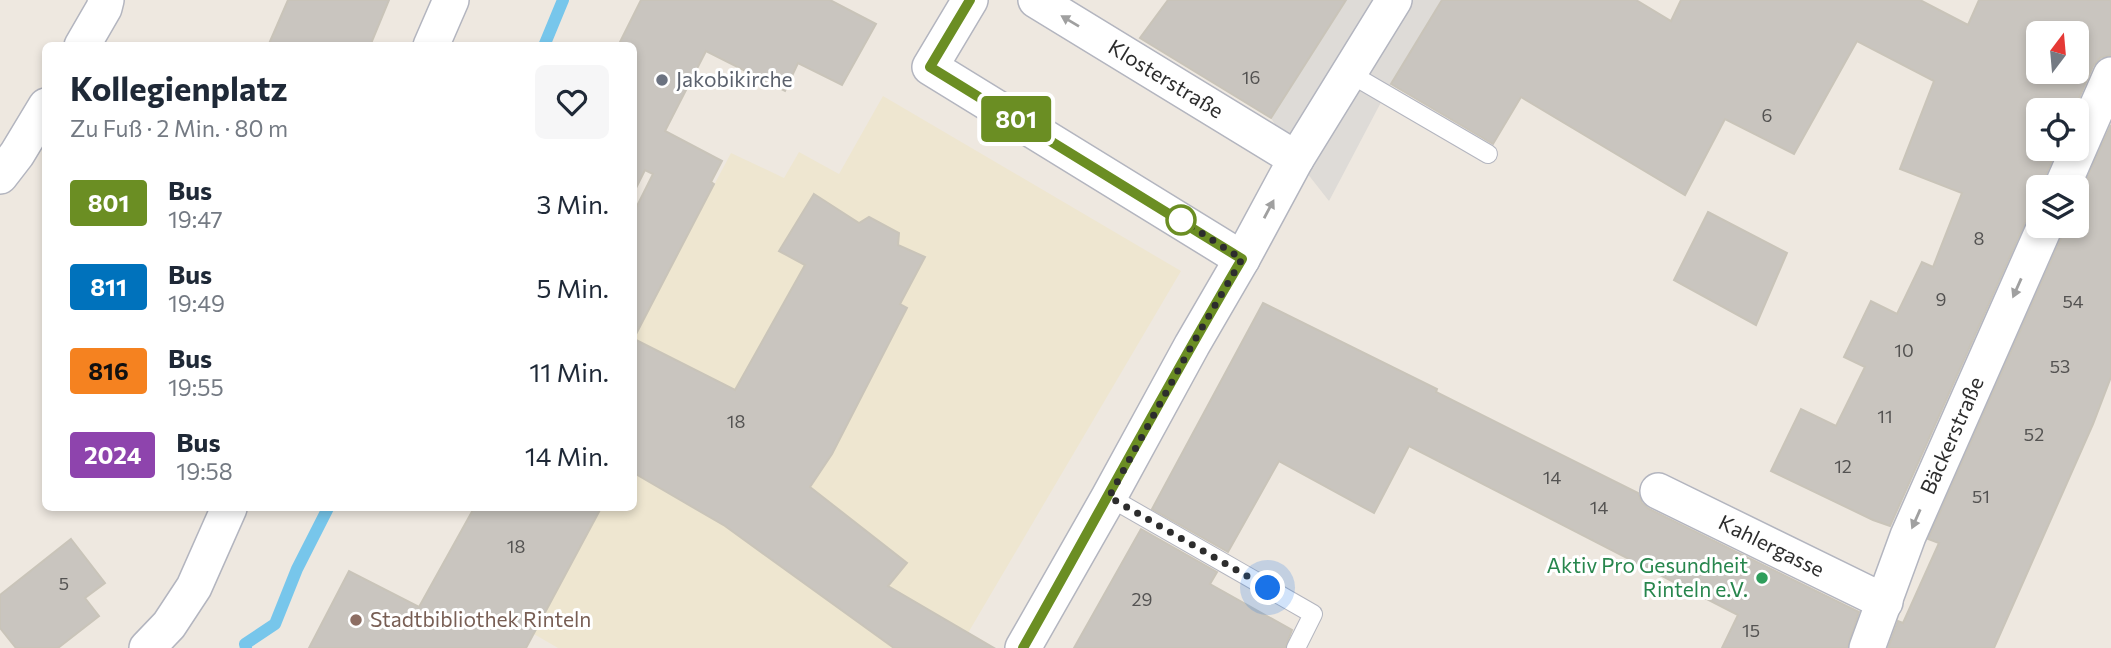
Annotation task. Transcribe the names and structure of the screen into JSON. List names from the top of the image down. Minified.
{"streets":{"street":["Klosterstraße","Bäckerstraße","Kahlergasse"]},"crossings":[["Bäckerstraße","Kahlergasse"]],"one_way":["Klosterstraße","Bäckerstraße"],"places":["Jakobikirche","Aktiv Pro Gesundheit Rinteln e.V.","Stadtbibliothek Rinteln"],"lines":["bus line 801"],"house_numbers":["16","6","8","9","54","10","53","11","18","52","12","14","51","14","18","5","29","15"],"north":"top","page":{"on_map":"801","heading":["Kollegienplatz","Zu Fuß · 2 Min. · 80 m"],"list":[{"mark":"801","name":"Bus","note":"19:47","value":"3 Min."},{"mark":"811","name":"Bus","note":"19:49","value":"5 Min."},{"mark":"816","name":"Bus","note":"19:55","value":"11 Min."},{"mark":"2024","name":"Bus","note":"19:58","value":"14 Min."}]}}
